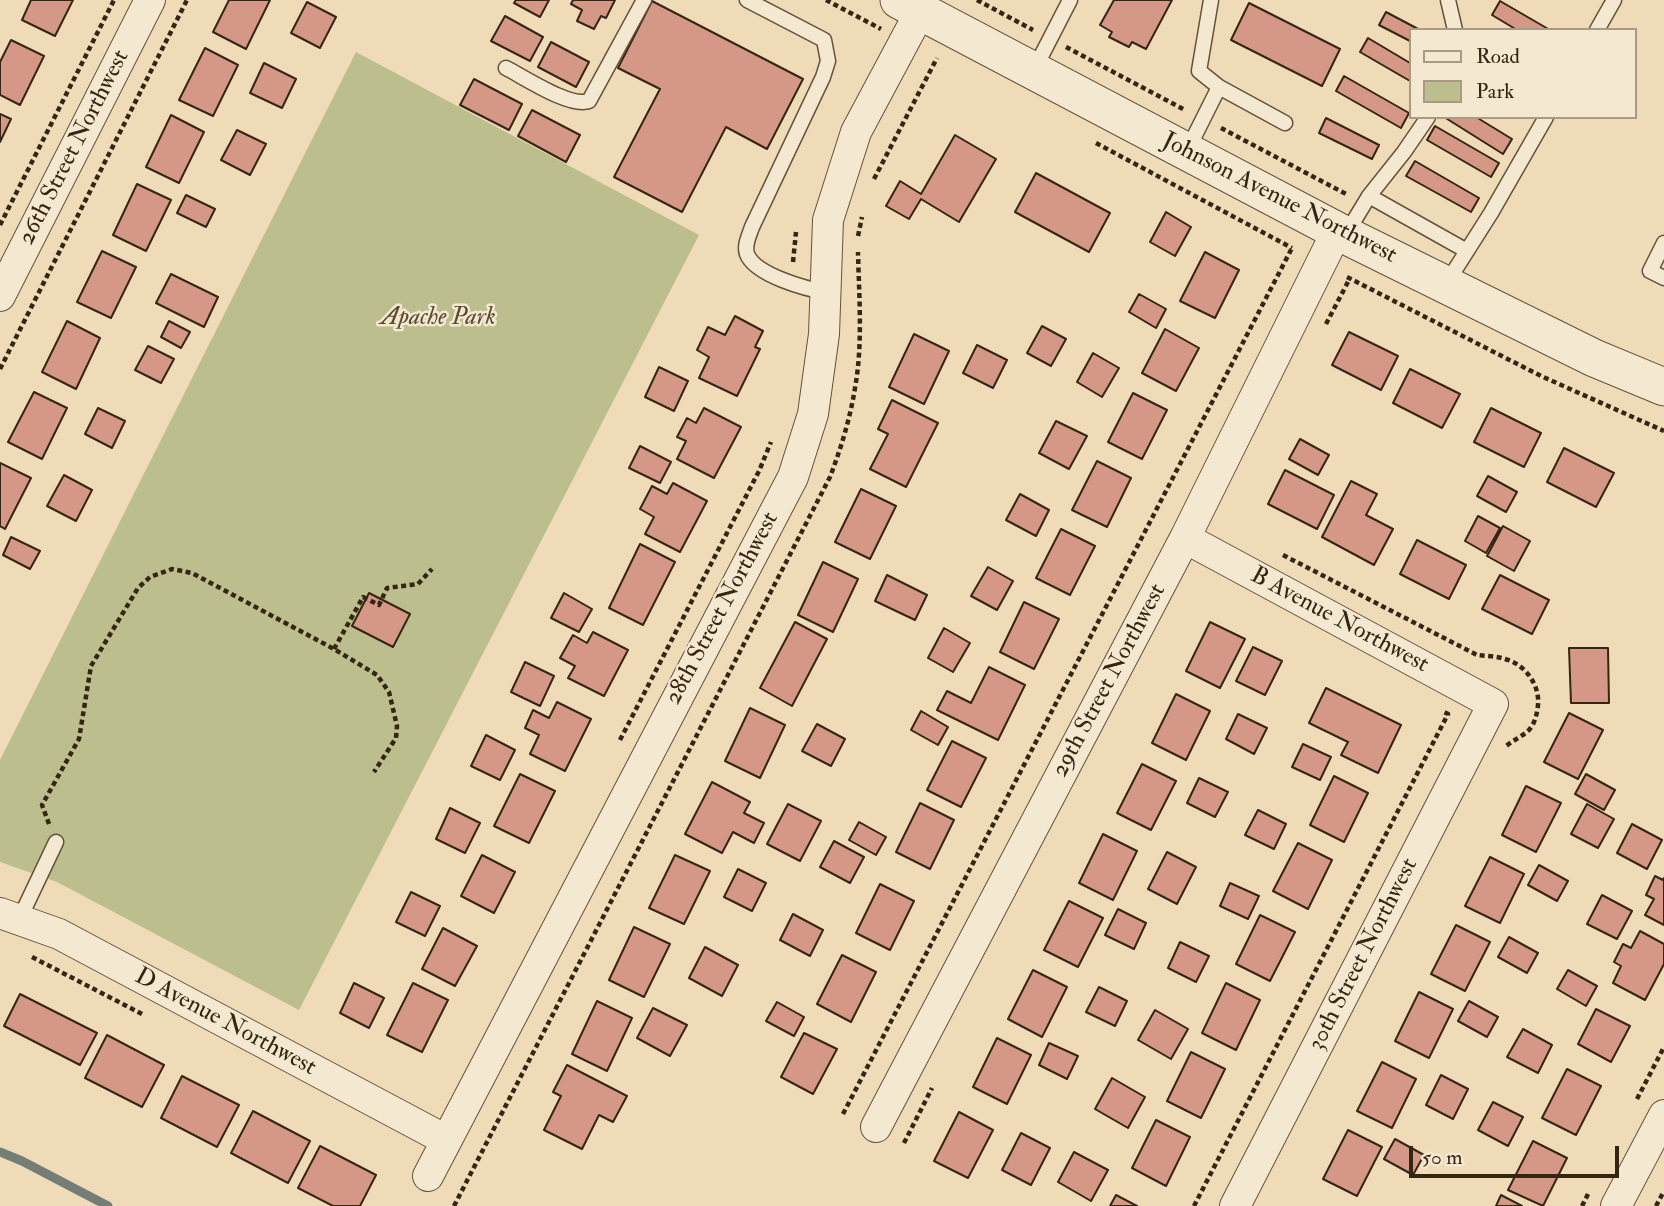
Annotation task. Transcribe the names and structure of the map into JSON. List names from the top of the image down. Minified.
{"streets":{"street":["26th Street Northwest","Johnson Avenue Northwest","28th Street Northwest","B Avenue Northwest","29th Street Northwest","30th Street Northwest","D Avenue Northwest"]},"crossings":[["Johnson Avenue Northwest","28th Street Northwest"],["Johnson Avenue Northwest","29th Street Northwest"],["28th Street Northwest","D Avenue Northwest"],["B Avenue Northwest","29th Street Northwest"],["B Avenue Northwest","30th Street Northwest"]],"parks":["Apache Park"],"legend":["Road","Park"],"scale_bar":"50 m"}
